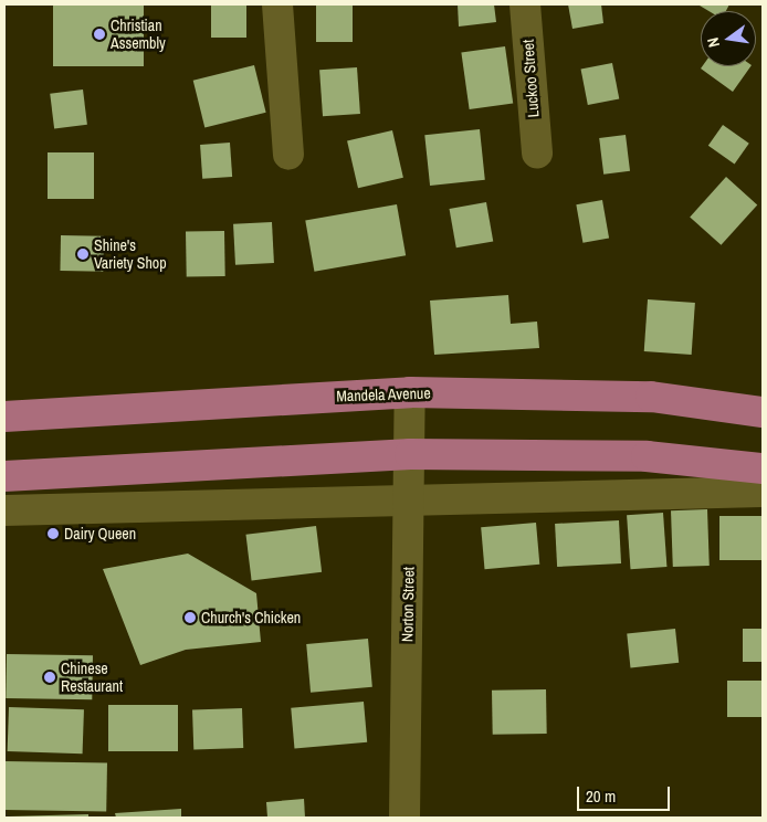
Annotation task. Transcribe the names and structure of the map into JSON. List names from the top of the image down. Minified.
{"streets":{"main road":["Mandela Avenue"],"street":["Luckoo Street","Norton Street"]},"crossings":[["Mandela Avenue","Norton Street"]],"places":["Christian Assembly","Shine's Variety Shop","Dairy Queen","Church's Chicken","Chinese Restaurant"],"scale_bar":"20 m","north":"left"}
